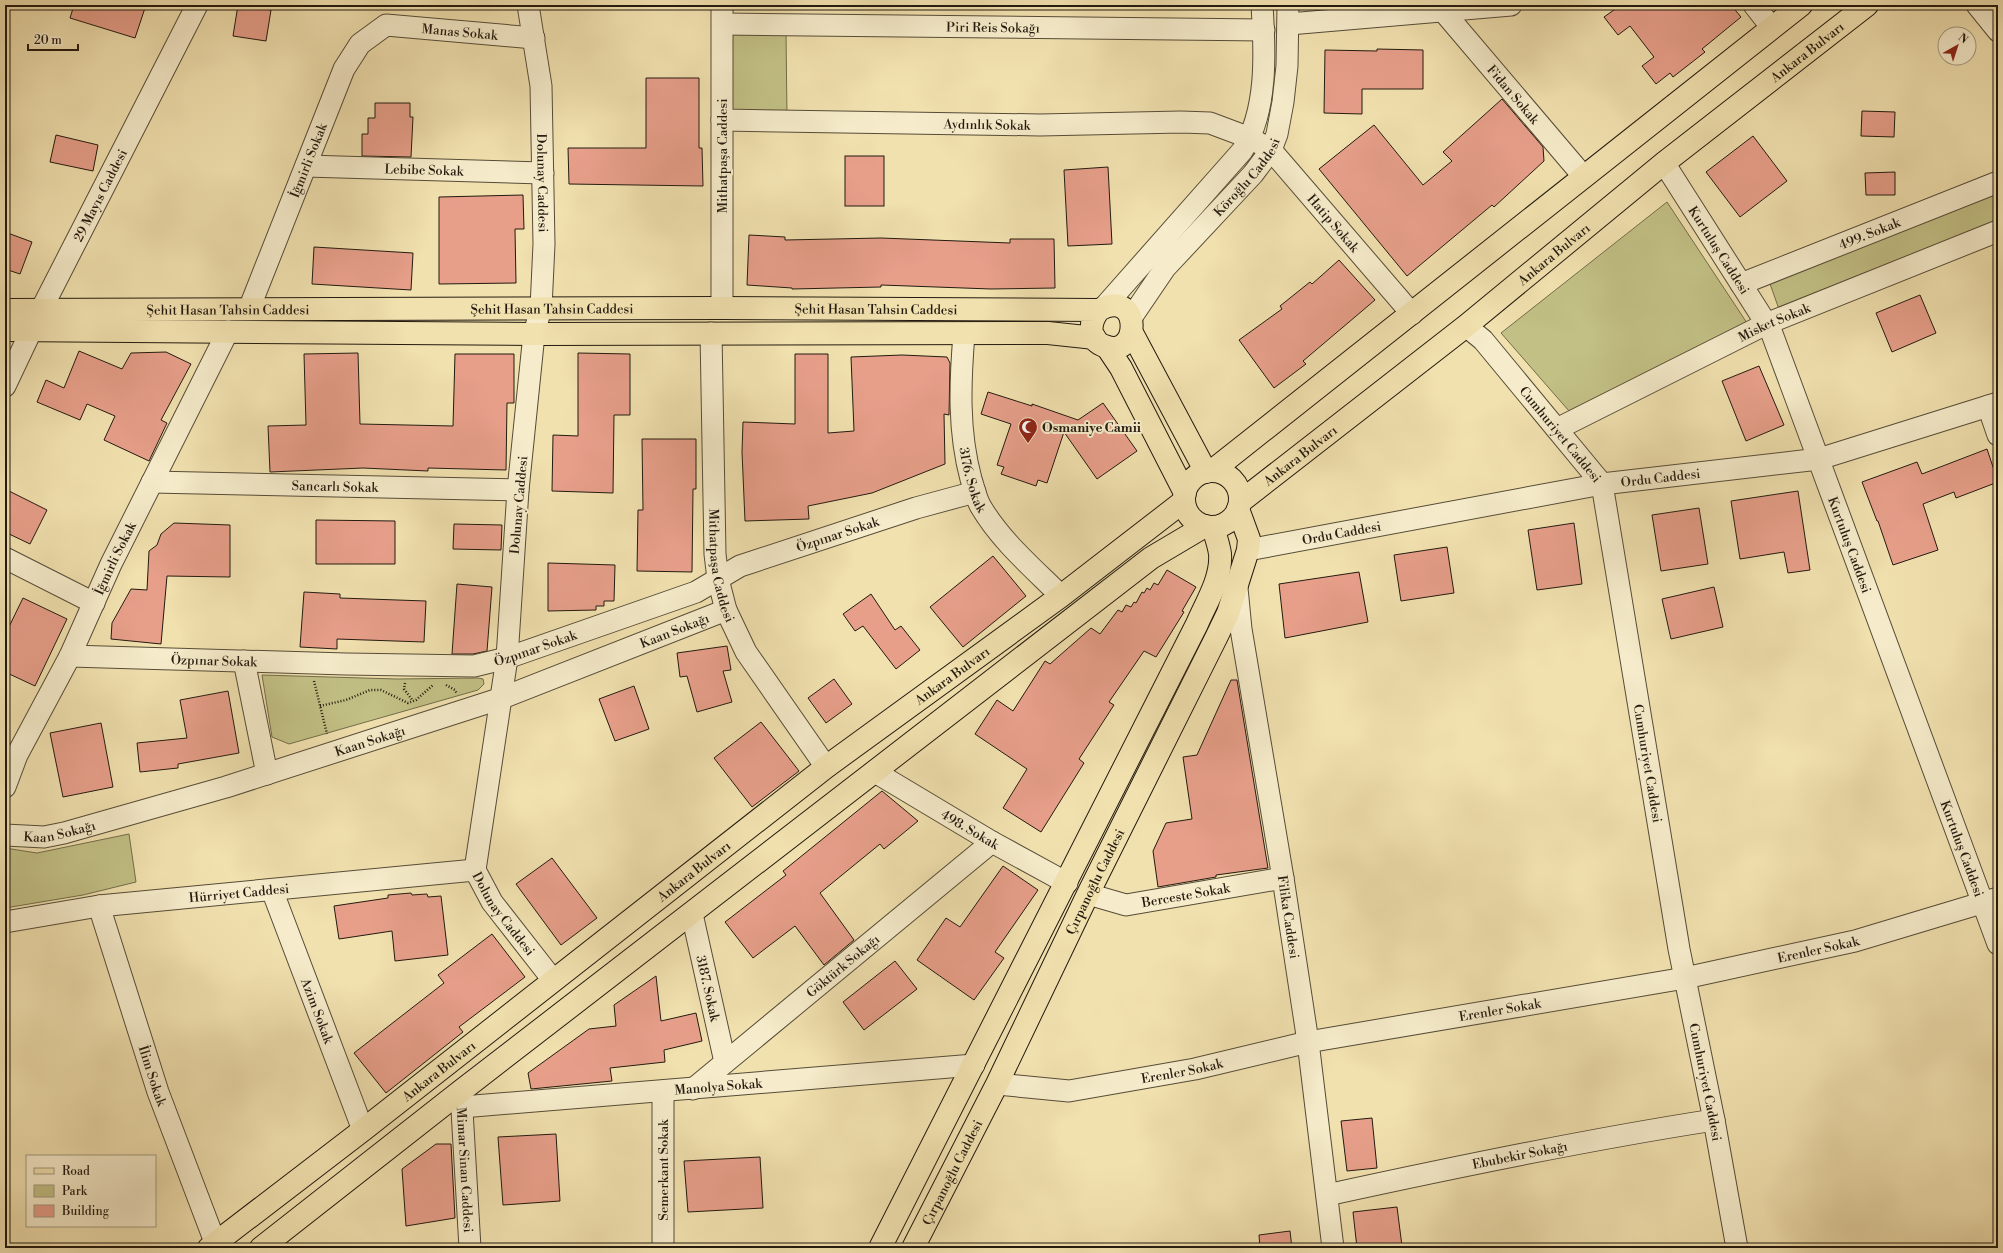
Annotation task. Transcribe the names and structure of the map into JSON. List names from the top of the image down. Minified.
{"streets":{"main road":["Ankara Bulvarı","Şehit Hasan Tahsin Caddesi","Çırpanoğlu Caddesi"],"street":["Piri Reis Sokağı","Manas Sokak","Fidan Sokak","Aydınlık Sokak","Mithatpaşa Caddesi","İğmirli Sokak","Lebibe Sokak","Köroğlu Caddesi","Dolunay Caddesi","29 Mayıs Caddesi","Hatip Sokak","499. Sokak","Kurtuluş Caddesi","Misket Sokak","Cumhuriyet Caddesi","Ordu Caddesi","3176. Sokak","Sancarlı Sokak","Özpınar Sokak","Kaan Sokağı","498. Sokak","Hürriyet Caddesi","Berceste Sokak","Filika Caddesi","Erenler Sokak","Göktürk Sokağı","3187. Sokak","Azim Sokak","İlim Sokak","Manolya Sokak","Ebubekir Sokağı","Mimar Sinan Caddesi","Semerkant Sokak"]},"crossings":[["Piri Reis Sokağı","Mithatpaşa Caddesi"],["Piri Reis Sokağı","Köroğlu Caddesi"],["Manas Sokak","İğmirli Sokak"],["Manas Sokak","Dolunay Caddesi"],["Ankara Bulvarı","Fidan Sokak"],["Ankara Bulvarı","Mithatpaşa Caddesi"],["Ankara Bulvarı","Dolunay Caddesi"],["Ankara Bulvarı","Hatip Sokak"],["Ankara Bulvarı","Kurtuluş Caddesi"],["Ankara Bulvarı","Şehit Hasan Tahsin Caddesi"],["Ankara Bulvarı","Cumhuriyet Caddesi"],["Ankara Bulvarı","3176. Sokak"],["Ankara Bulvarı","498. Sokak"],["Ankara Bulvarı","Çırpanoğlu Caddesi"],["Ankara Bulvarı","3187. Sokak"],["Ankara Bulvarı","Azim Sokak"],["Ankara Bulvarı","İlim Sokak"],["Ankara Bulvarı","Manolya Sokak"],["Ankara Bulvarı","Mimar Sinan Caddesi"],["Aydınlık Sokak","Mithatpaşa Caddesi"],["Aydınlık Sokak","Köroğlu Caddesi"],["Aydınlık Sokak","Hatip Sokak"],["Mithatpaşa Caddesi","Şehit Hasan Tahsin Caddesi"],["Mithatpaşa Caddesi","Özpınar Sokak"],["Mithatpaşa Caddesi","Kaan Sokağı"],["İğmirli Sokak","Lebibe Sokak"],["İğmirli Sokak","Şehit Hasan Tahsin Caddesi"],["İğmirli Sokak","Sancarlı Sokak"],["İğmirli Sokak","Özpınar Sokak"],["Lebibe Sokak","Dolunay Caddesi"],["Köroğlu Caddesi","Hatip Sokak"],["Köroğlu Caddesi","Şehit Hasan Tahsin Caddesi"],["Dolunay Caddesi","Şehit Hasan Tahsin Caddesi"],["Dolunay Caddesi","Sancarlı Sokak"],["Dolunay Caddesi","Özpınar Sokak"],["Dolunay Caddesi","Kaan Sokağı"],["Dolunay Caddesi","Hürriyet Caddesi"],["29 Mayıs Caddesi","Şehit Hasan Tahsin Caddesi"],["499. Sokak","Kurtuluş Caddesi"],["Kurtuluş Caddesi","Misket Sokak"],["Kurtuluş Caddesi","Ordu Caddesi"],["Kurtuluş Caddesi","Erenler Sokak"],["Şehit Hasan Tahsin Caddesi","3176. Sokak"],["Şehit Hasan Tahsin Caddesi","Çırpanoğlu Caddesi"],["Misket Sokak","Cumhuriyet Caddesi"],["Cumhuriyet Caddesi","Ordu Caddesi"],["Cumhuriyet Caddesi","Erenler Sokak"],["Cumhuriyet Caddesi","Ebubekir Sokağı"],["Ordu Caddesi","Çırpanoğlu Caddesi"],["3176. Sokak","Özpınar Sokak"],["498. Sokak","Çırpanoğlu Caddesi"],["498. Sokak","Göktürk Sokağı"],["Çırpanoğlu Caddesi","Berceste Sokak"],["Çırpanoğlu Caddesi","Filika Caddesi"],["Çırpanoğlu Caddesi","Erenler Sokak"],["Çırpanoğlu Caddesi","Manolya Sokak"],["Hürriyet Caddesi","Azim Sokak"],["Hürriyet Caddesi","İlim Sokak"],["Berceste Sokak","Filika Caddesi"],["Filika Caddesi","Erenler Sokak"],["Filika Caddesi","Ebubekir Sokağı"],["Göktürk Sokağı","3187. Sokak"],["Göktürk Sokağı","Manolya Sokak"],["Manolya Sokak","Mimar Sinan Caddesi"],["Manolya Sokak","Semerkant Sokak"]],"places":{"mosque":["Osmaniye Camii"]},"legend":["Road","Park","Building"],"scale_bar":"20 m","north":"top right"}
